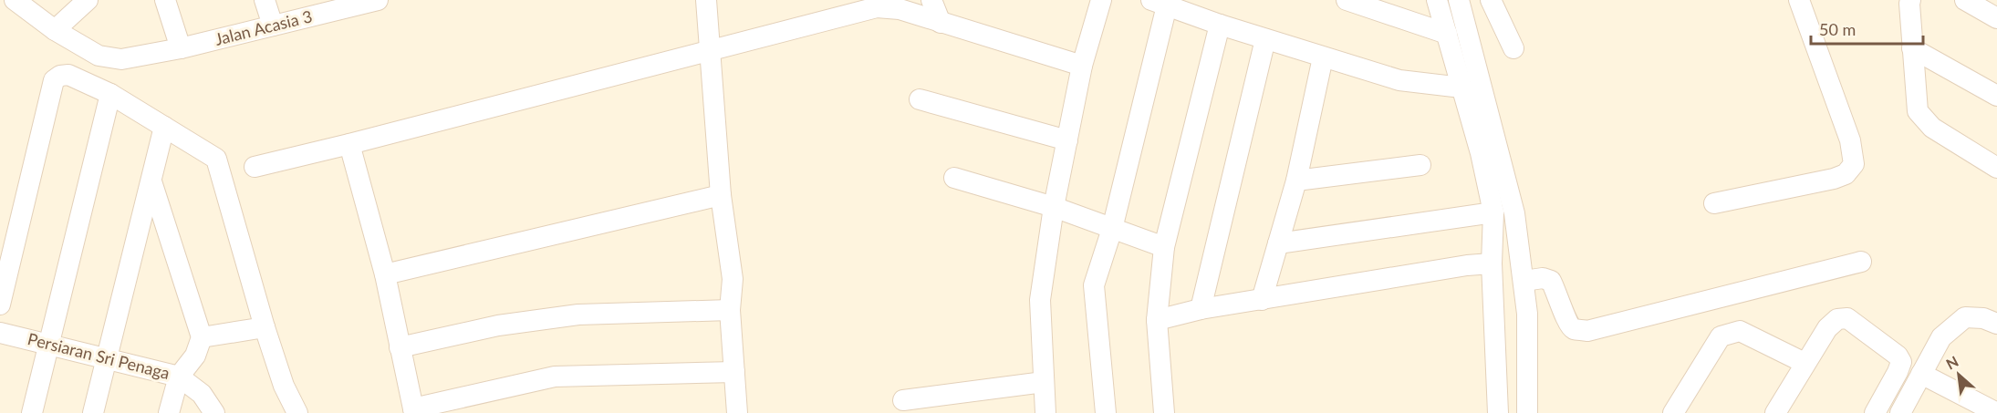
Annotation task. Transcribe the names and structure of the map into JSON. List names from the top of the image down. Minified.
{"streets":{"street":["Jalan Acasia 3","Persiaran Sri Penaga"]},"scale_bar":"50 m","north":"top left"}
